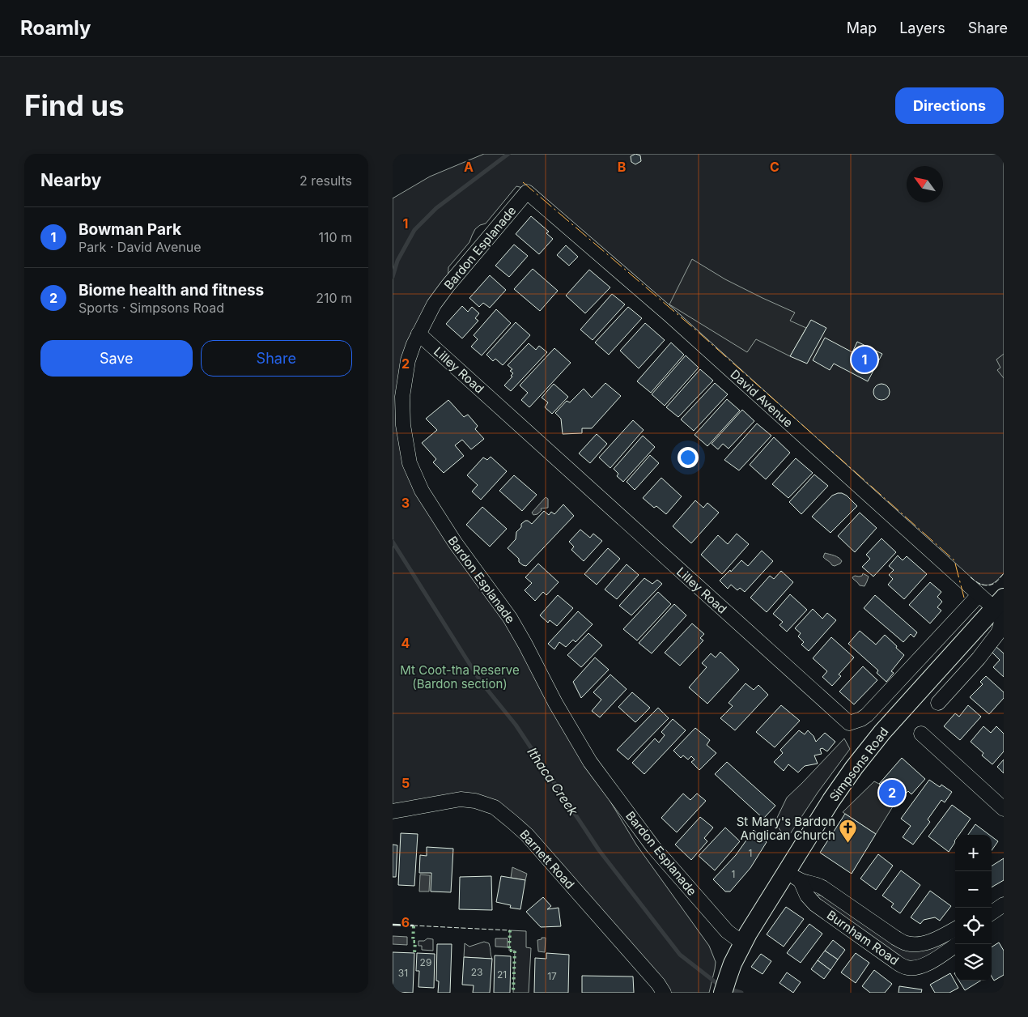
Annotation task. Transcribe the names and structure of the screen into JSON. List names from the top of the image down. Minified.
{"streets":{"main road":["Simpsons Road"],"street":["Bardon Esplanade","Lilley Road","David Avenue","Barnett Road","Burnham Road"]},"crossings":[["Bardon Esplanade","Lilley Road"],["Bardon Esplanade","David Avenue"],["Bardon Esplanade","Simpsons Road"],["Lilley Road","David Avenue"],["David Avenue","Simpsons Road"],["Simpsons Road","Burnham Road"]],"water":["Ithaca Creek"],"parks":["Mt Coot-tha Reserve (Bardon section)"],"places":{"church":["St Mary's Bardon Anglican Church"]},"house_numbers":["1","1","29","23","31","21","17"],"north":"top left","page":{"header":"Roamly","nav":["Map","Layers","Share"],"buttons":["Directions",["Save","Share"]],"title":"Find us","heading":["Nearby","2 results"],"list":[{"mark":"1","name":"Bowman Park","note":"Park · David Avenue","value":"110 m"},{"mark":"2","name":"Biome health and fitness","note":"Sports · Simpsons Road","value":"210 m"}],"pins":["1","2"],"map_buttons":["+","−"]},"grid":{"columns":["A","B","C"],"rows":["1","2","3","4","5","6"]}}
